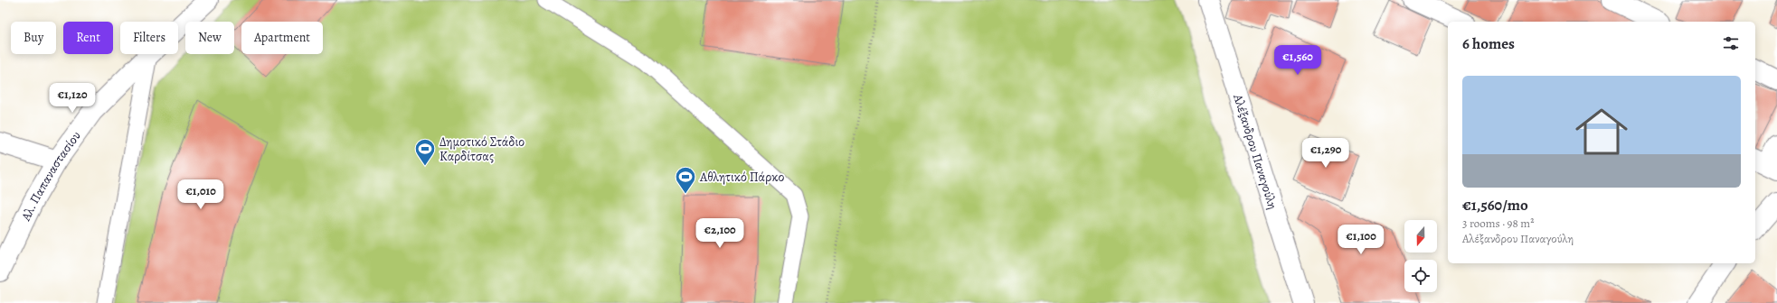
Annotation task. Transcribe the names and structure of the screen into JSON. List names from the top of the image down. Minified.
{"streets":{"street":["Αλέξανδρου Παναγούλη","Αλ. Παπαναστασίου"]},"places":{"sports":["Δημοτικό Στάδιο Καρδίτσας","Αθλητικό Πάρκο"]},"north":"bottom","page":{"chip":["Buy","Rent","Filters","New","Apartment"],"heading":"6 homes","price":["€1,560","€1,120","€1,290","€1,010","€2,100","€1,100"],"list":[{"name":"€1,560/mo","note":"3 rooms · 98 m² · Αλέξανδρου Παναγούλη"}]}}
